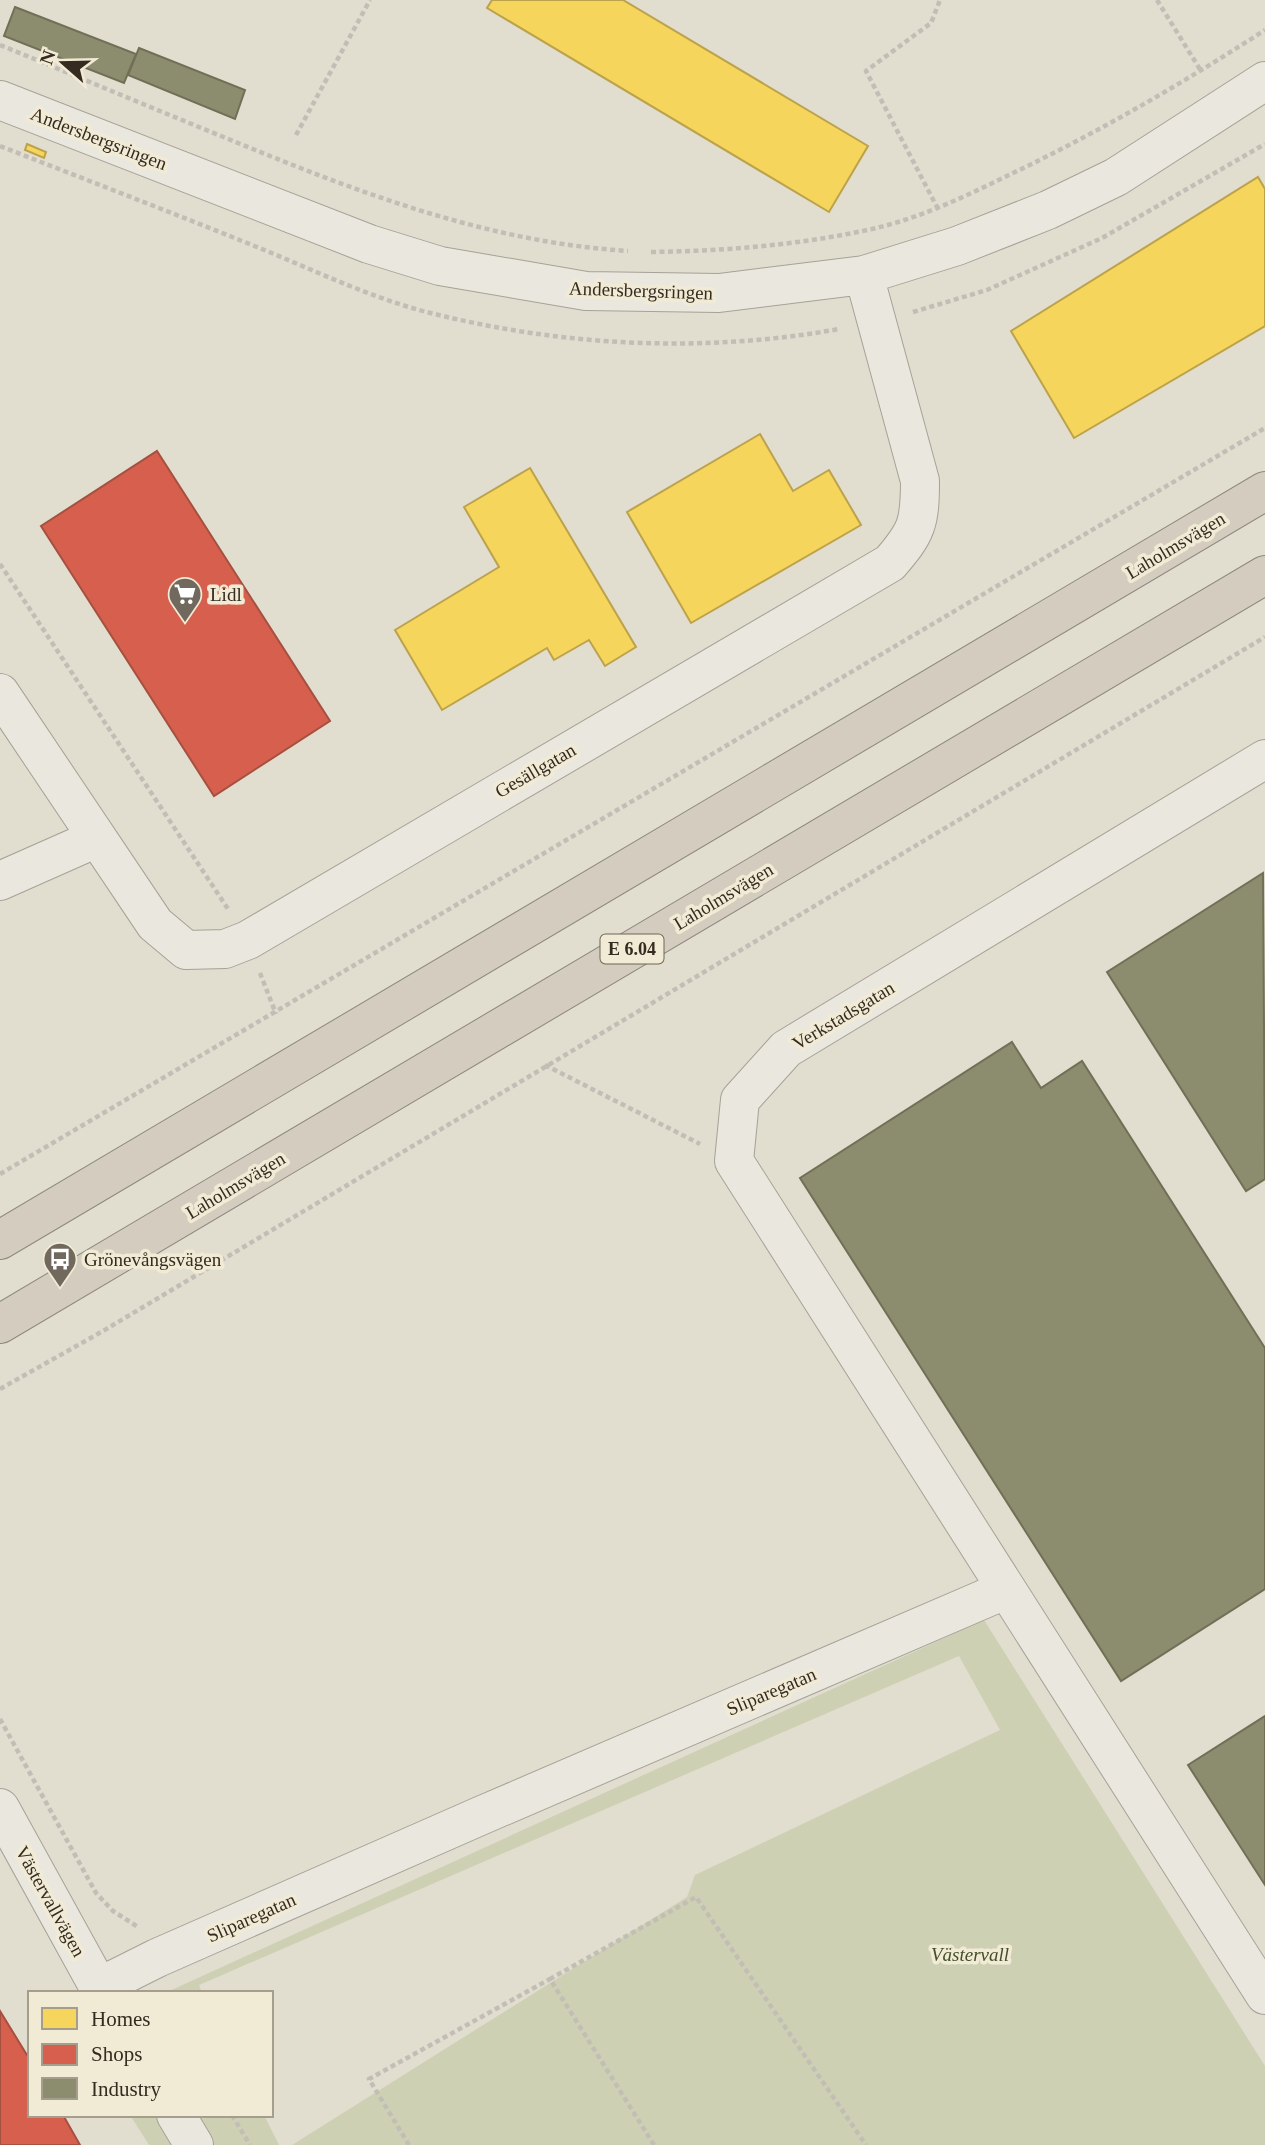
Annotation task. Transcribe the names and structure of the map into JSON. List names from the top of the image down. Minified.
{"streets":{"highway":["Laholmsvägen","E 6.04"],"street":["Andersbergsringen","Gesällgatan","Verkstadsgatan","Sliparegatan","Västervallvägen"]},"crossings":[["Andersbergsringen","Gesällgatan"],["Sliparegatan","Västervallvägen"]],"parks":["Västervall"],"places":{"supermarket":["Lidl"],"bus stop":["Grönevångsvägen"]},"legend":["Homes","Shops","Industry"],"north":"left"}
